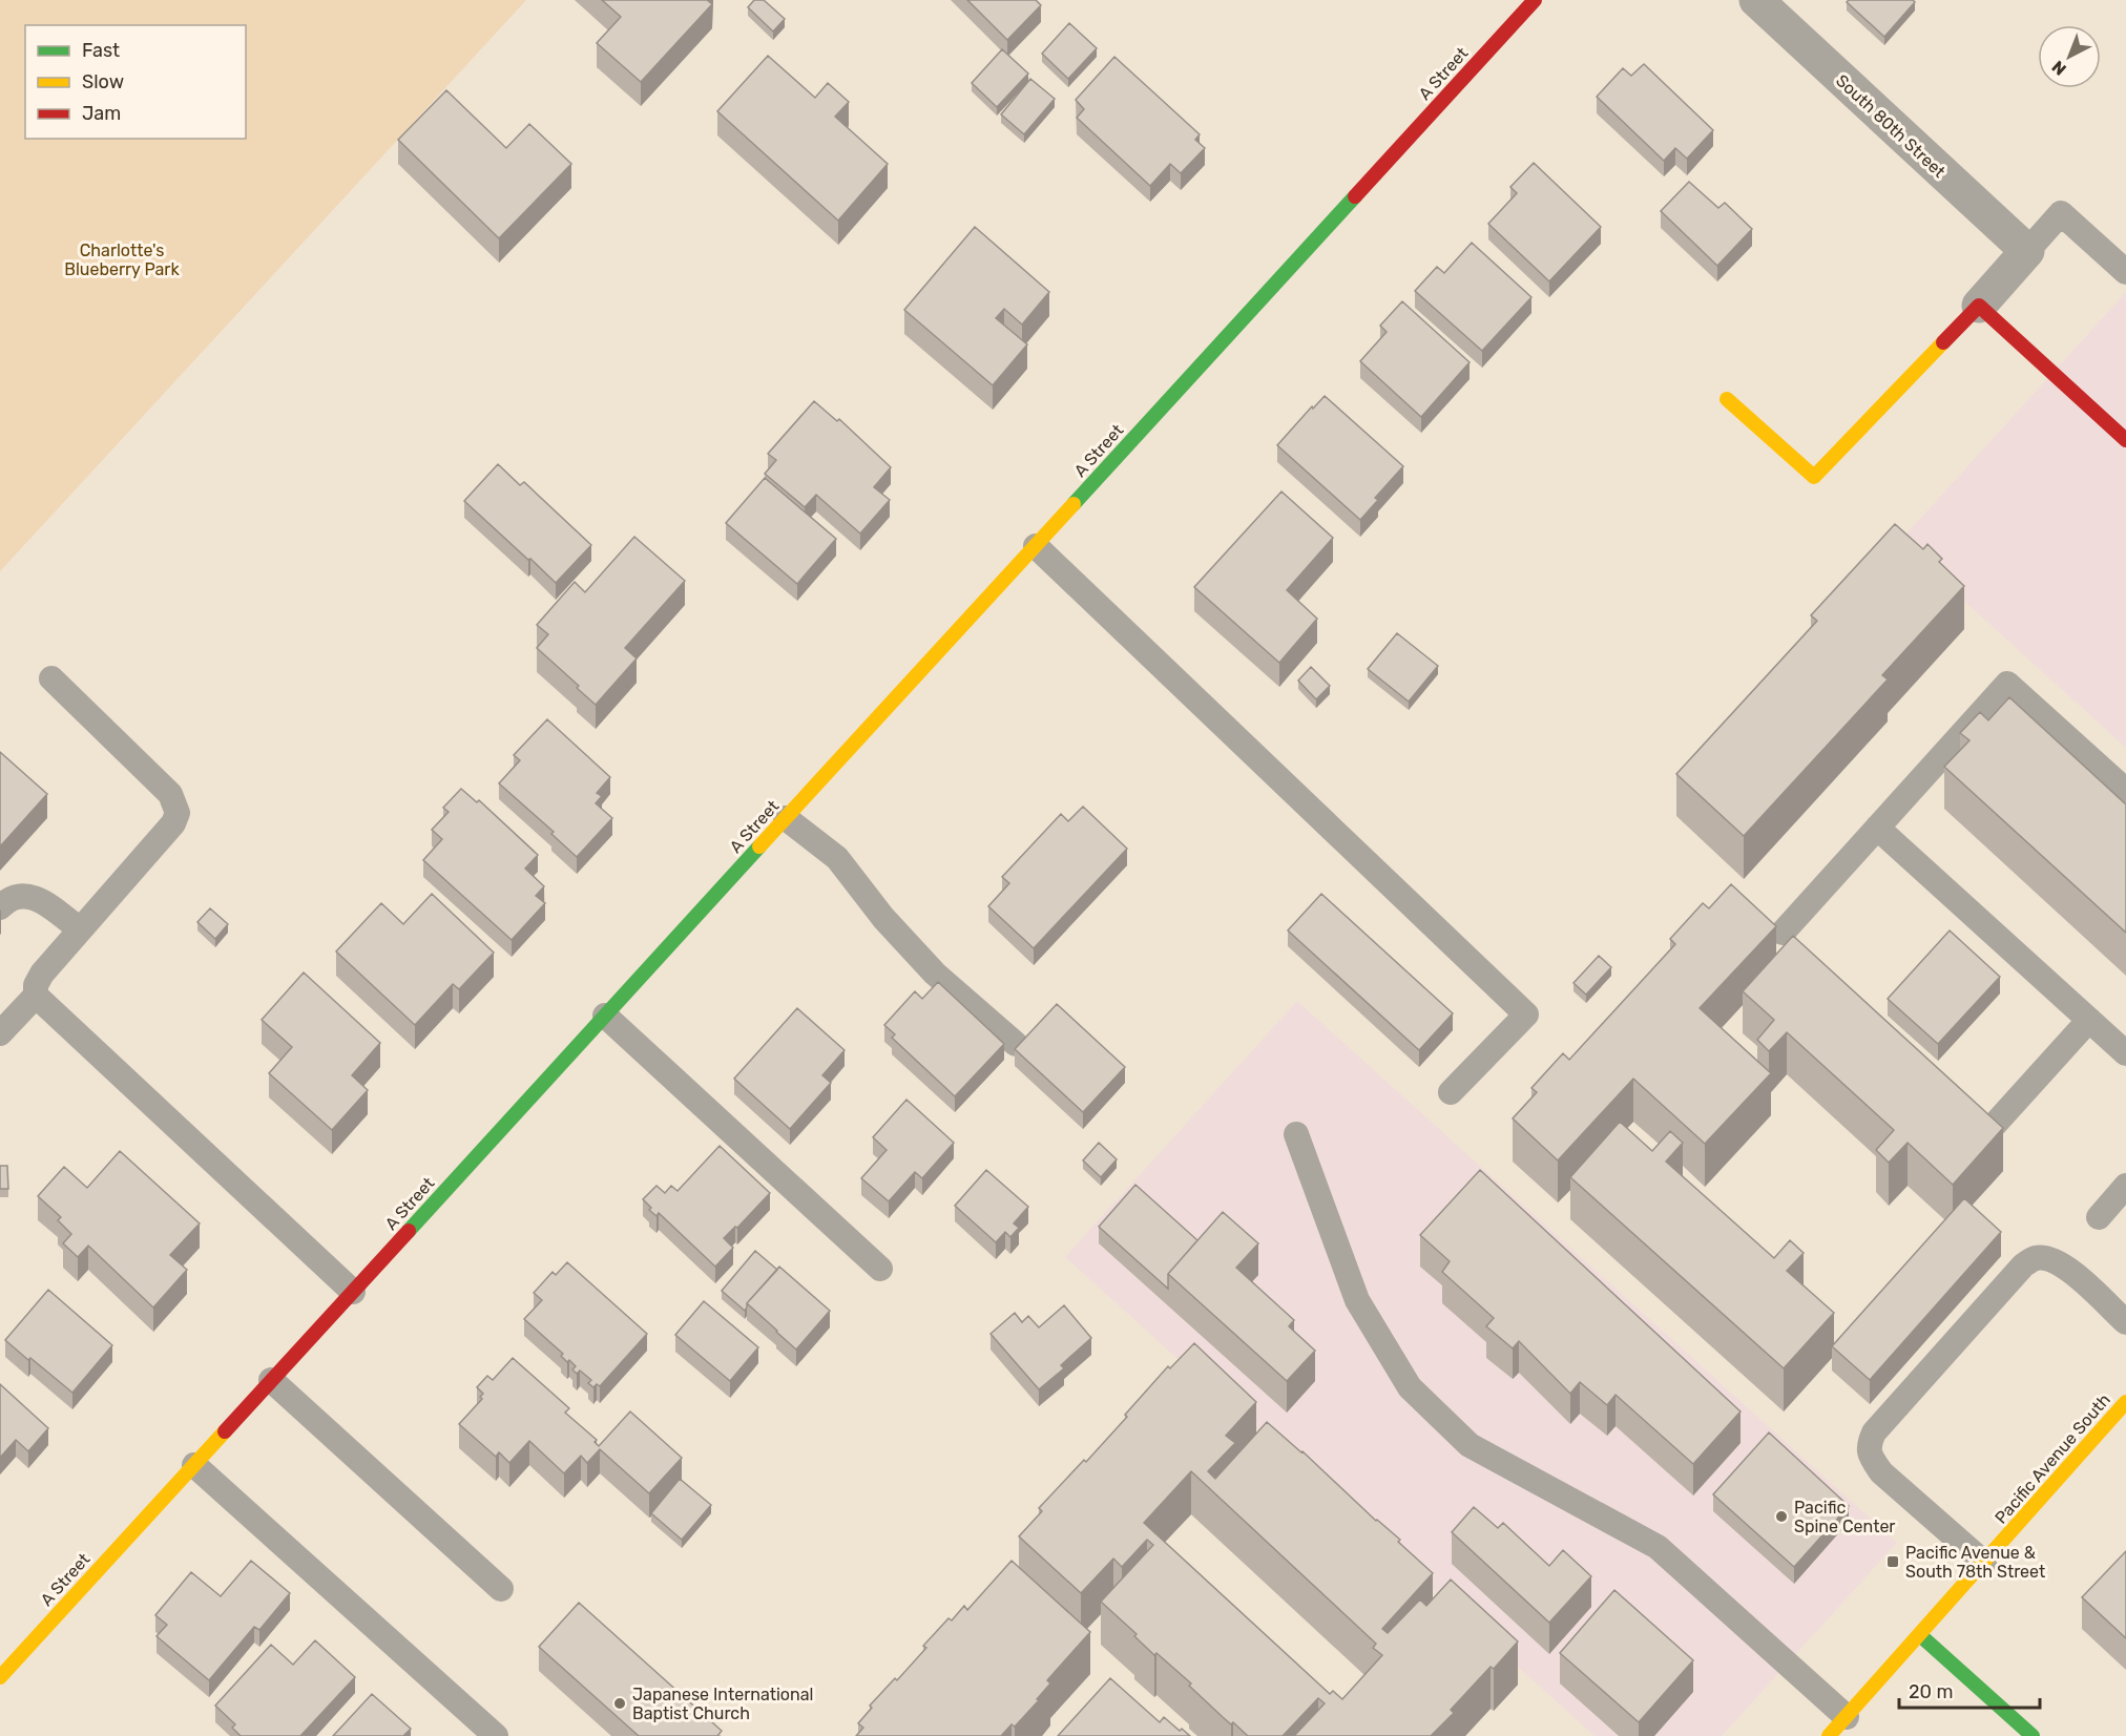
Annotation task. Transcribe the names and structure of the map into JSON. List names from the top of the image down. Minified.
{"streets":{"street":["A Street","South 80th Street","Pacific Avenue South"]},"parks":["Charlotte's Blueberry Park"],"places":{"other":["Pacific Spine Center","Japanese International Baptist Church"],"transit":["Pacific Avenue & South 78th Street"]},"legend":["Fast","Slow","Jam"],"scale_bar":"20 m","north":"bottom left"}
